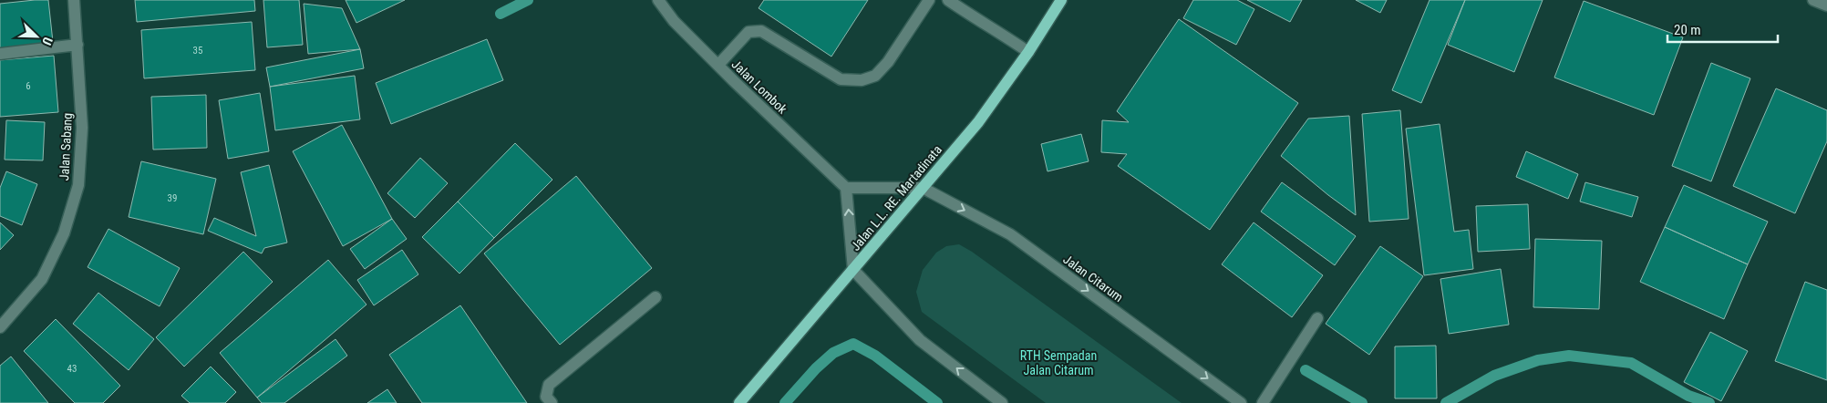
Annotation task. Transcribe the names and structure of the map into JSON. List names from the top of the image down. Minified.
{"streets":{"main road":["Jalan L.L. RE. Martadinata"],"street":["Jalan Lombok","Jalan Sabang","Jalan Citarum"]},"crossings":[["Jalan L.L. RE. Martadinata","Jalan Citarum"]],"one_way":["Jalan Citarum"],"parks":["RTH Sempadan Jalan Citarum"],"house_numbers":["35","6","39","43"],"scale_bar":"20 m","north":"bottom right"}
